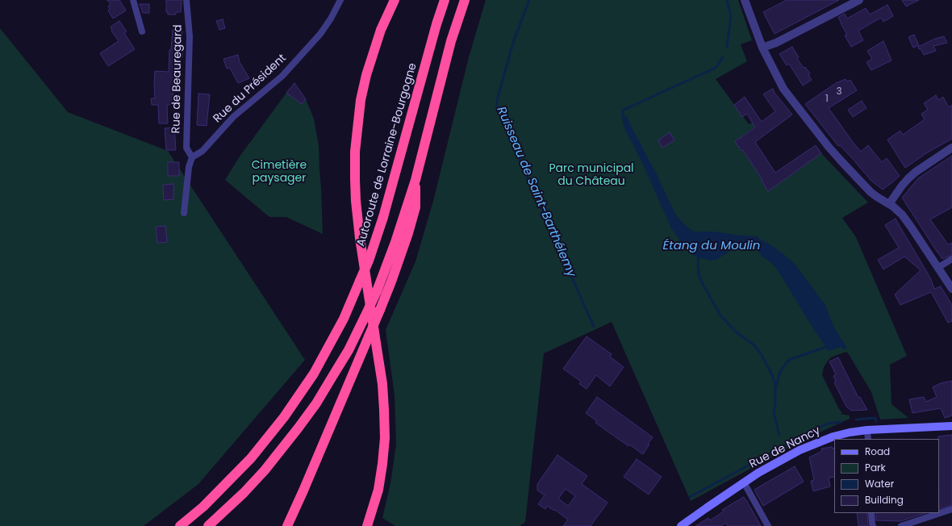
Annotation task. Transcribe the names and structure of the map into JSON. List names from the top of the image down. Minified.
{"streets":{"highway":["Autoroute de Lorraine-Bourgogne"],"main road":["Rue de Nancy"],"street":["Rue de Beauregard","Rue du Président"]},"crossings":[["Rue de Beauregard","Rue du Président"]],"water":["Ruisseau de Saint-Barthélemy","Étang du Moulin"],"parks":["Cimetière paysager","Parc municipal du Château"],"house_numbers":["3","1"],"legend":["Road","Park","Water","Building"]}
